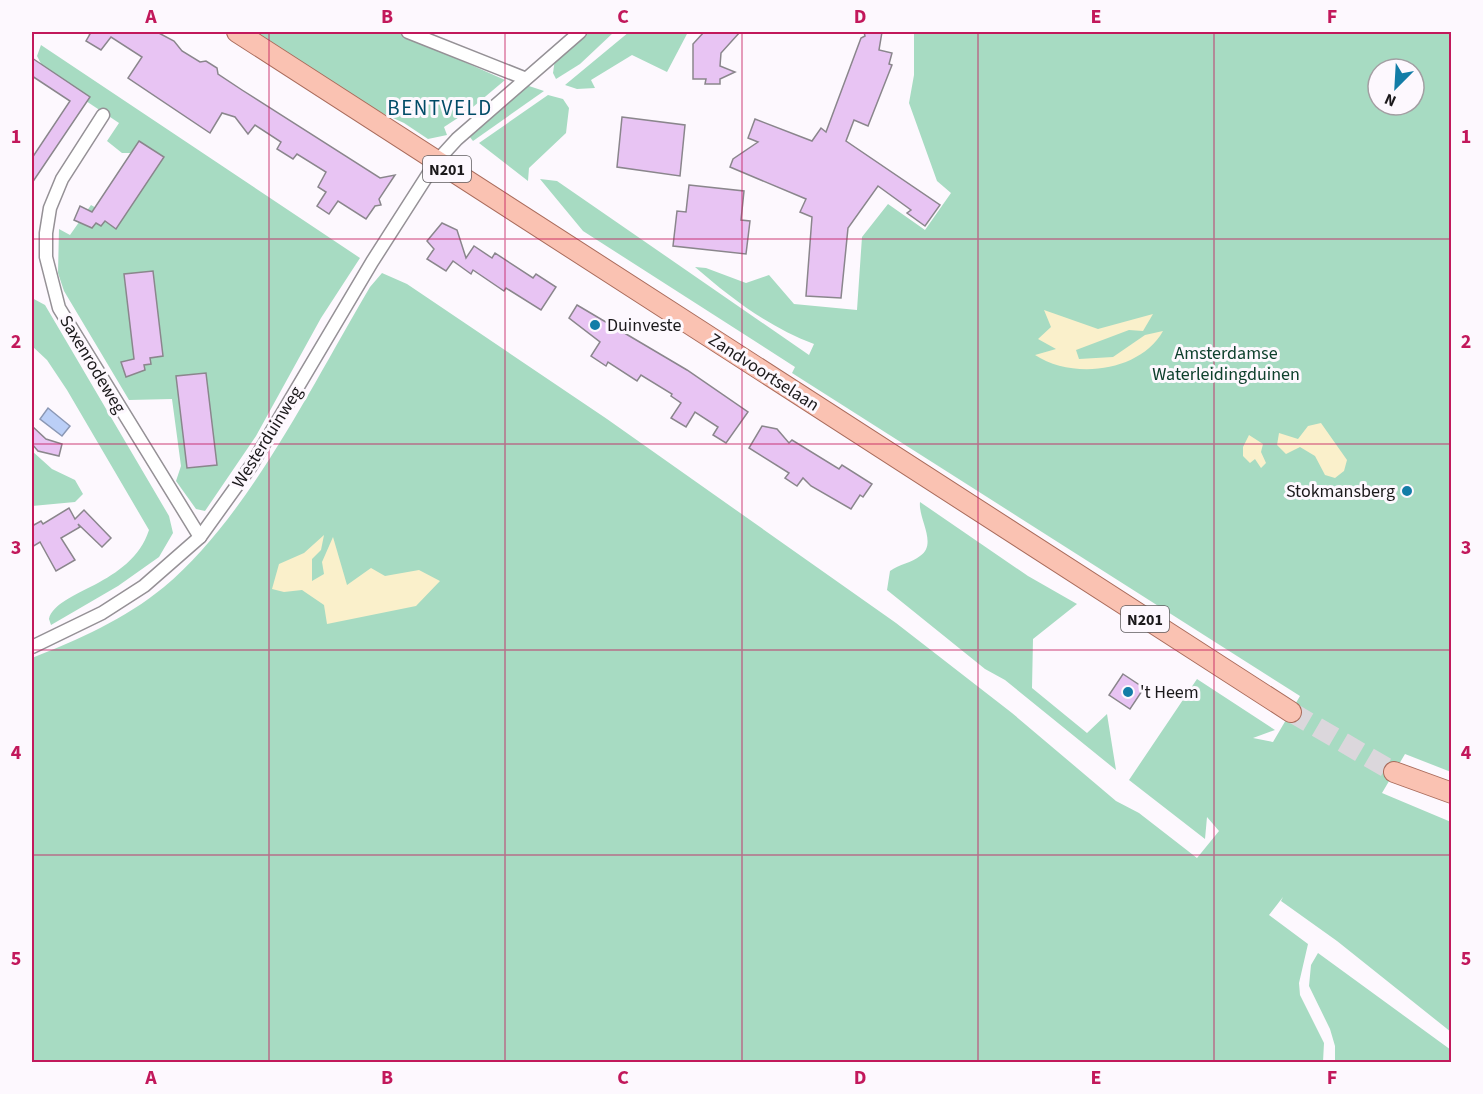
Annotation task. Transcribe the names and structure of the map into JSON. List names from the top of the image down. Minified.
{"streets":{"main road":["N201","Zandvoortselaan"],"street":["Saxenrodeweg","Westerduinweg"]},"crossings":[["Saxenrodeweg","Westerduinweg"],["Zandvoortselaan","Westerduinweg"]],"districts":["BENTVELD"],"parks":["Amsterdamse Waterleidingduinen"],"places":["Duinveste","Stokmansberg","'t Heem"],"north":"bottom left","grid":{"columns":["A","B","C","D","E","F"],"rows":["1","2","3","4","5"]}}
